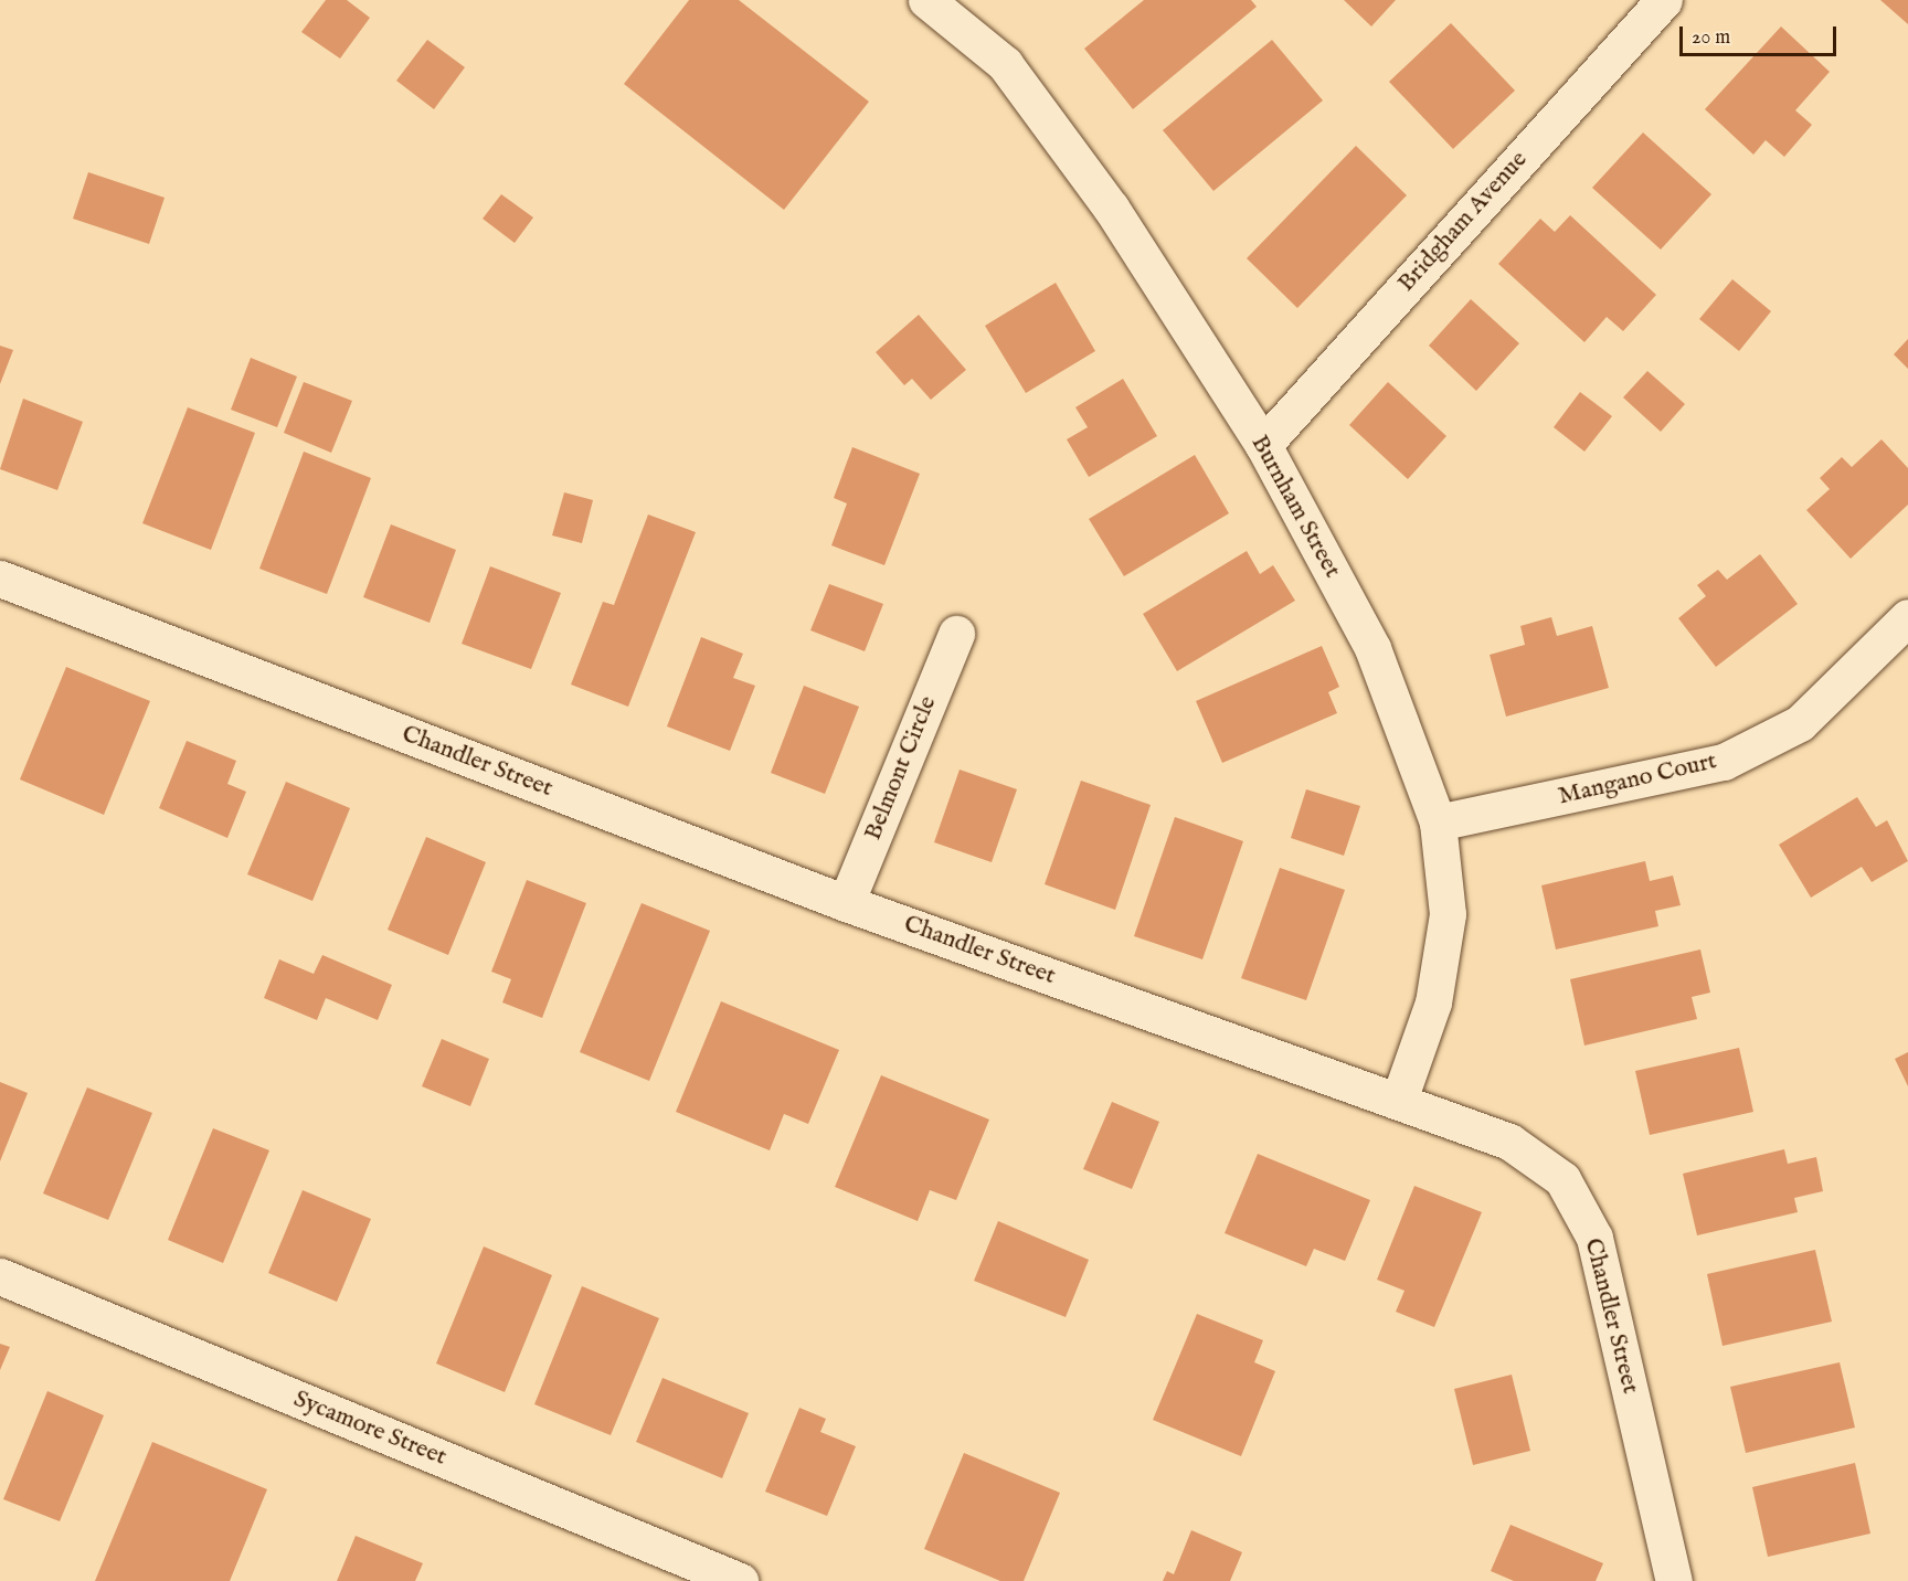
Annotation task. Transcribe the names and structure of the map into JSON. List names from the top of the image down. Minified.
{"streets":{"street":["Bridgham Avenue","Burnham Street","Chandler Street","Belmont Circle","Mangano Court","Sycamore Street"]},"crossings":[["Bridgham Avenue","Burnham Street"],["Burnham Street","Chandler Street"],["Burnham Street","Mangano Court"],["Chandler Street","Belmont Circle"]],"scale_bar":"20 m"}
